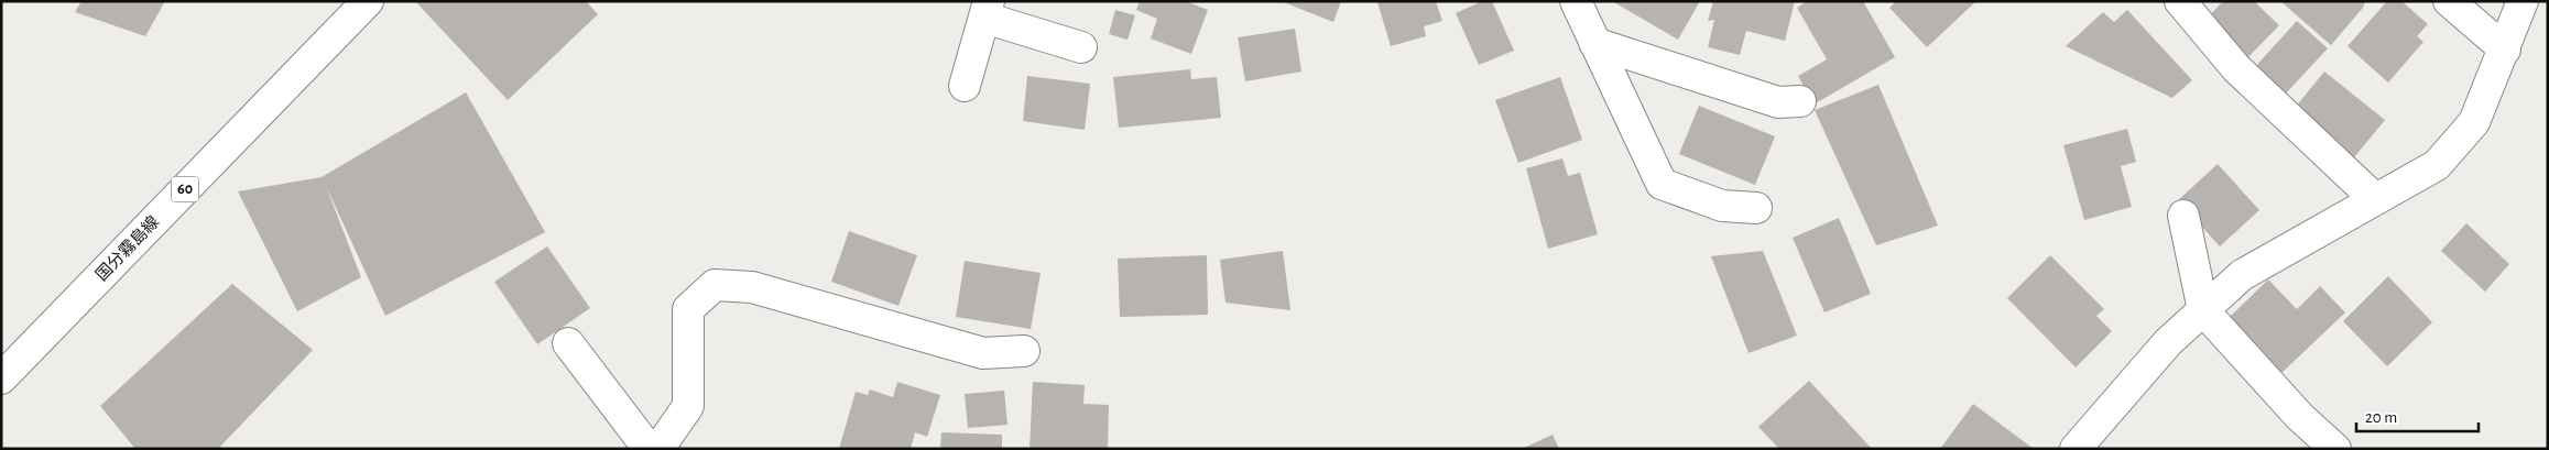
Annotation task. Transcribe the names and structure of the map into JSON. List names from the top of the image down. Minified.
{"streets":{"street":["60","国分霧島線"]},"scale_bar":"20 m"}
